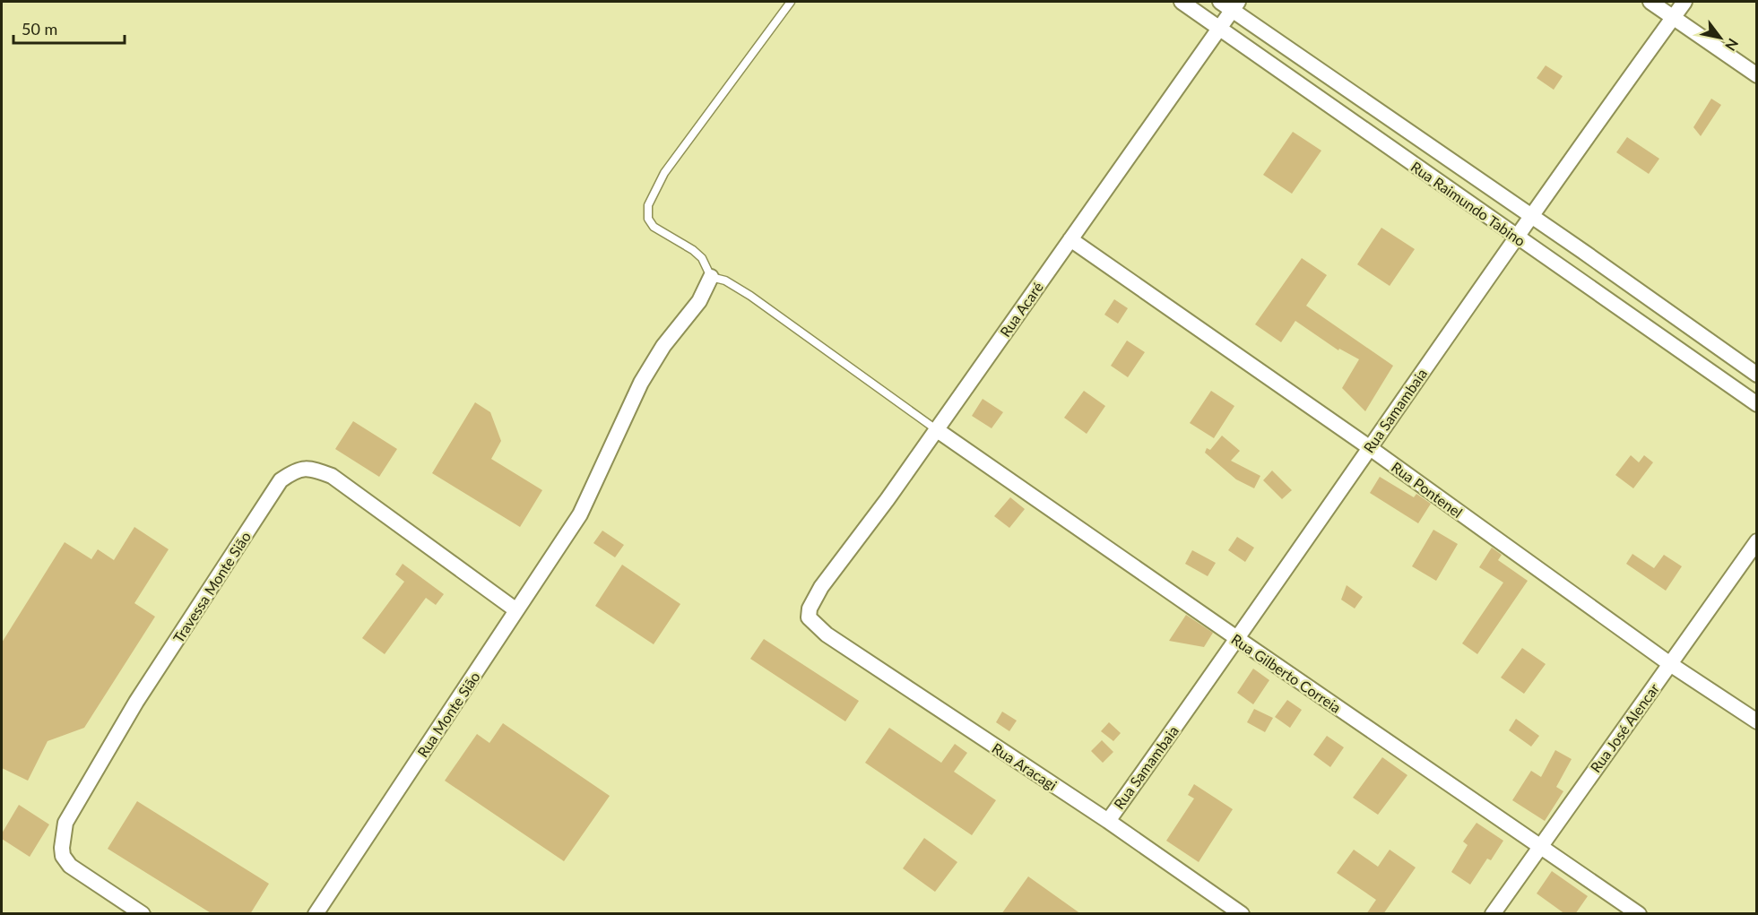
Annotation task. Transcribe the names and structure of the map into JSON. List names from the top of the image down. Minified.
{"streets":{"street":["Rua Raimundo Tabino","Rua Acaré","Rua Samambaia","Rua Pontenel","Travessa Monte Sião","Rua Gilberto Correia","Rua Monte Sião","Rua José Alencar","Rua Aracagi"]},"crossings":[["Rua Raimundo Tabino","Rua Acaré"],["Rua Raimundo Tabino","Rua Samambaia"],["Rua Acaré","Rua Pontenel"],["Rua Acaré","Rua Gilberto Correia"],["Rua Acaré","Rua Aracagi"],["Rua Samambaia","Rua Pontenel"],["Rua Samambaia","Rua Gilberto Correia"],["Rua Samambaia","Rua Aracagi"],["Rua Pontenel","Rua José Alencar"],["Travessa Monte Sião","Rua Monte Sião"],["Rua Gilberto Correia","Rua José Alencar"]],"scale_bar":"50 m","north":"bottom right"}
